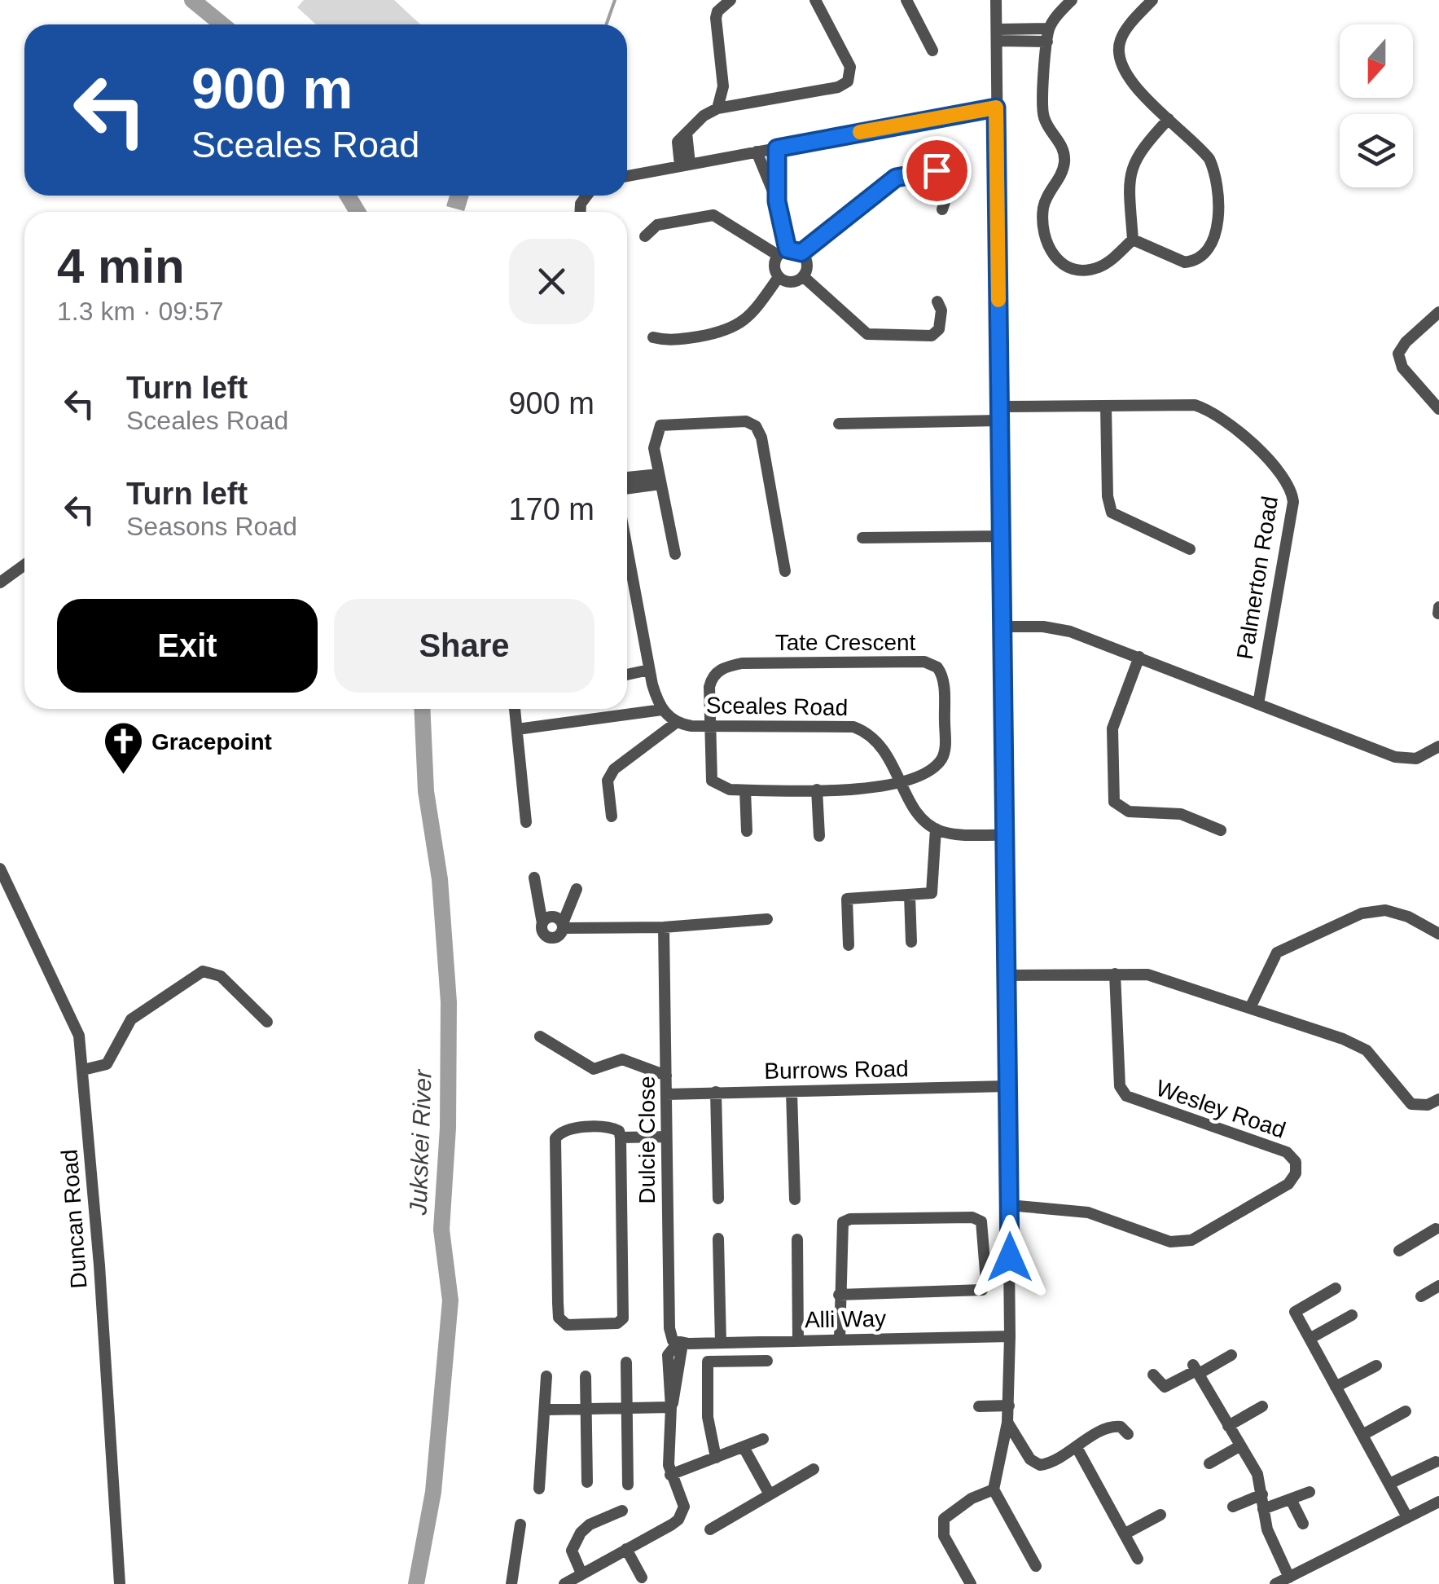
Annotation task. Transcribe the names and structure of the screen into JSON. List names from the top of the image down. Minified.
{"streets":{"street":["Palmerton Road","Tate Crescent","Sceales Road","Burrows Road","Wesley Road","Dulcie Close","Duncan Road","Alli Way"]},"crossings":[["Tate Crescent","Sceales Road"],["Burrows Road","Dulcie Close"],["Dulcie Close","Alli Way"]],"water":["Jukskei River"],"places":{"church":["Gracepoint"]},"north":"bottom","page":{"turn":["900 m","Sceales Road"],"heading":["4 min","1.3 km · 09:57"],"list":[{"name":"Turn left","note":"Sceales Road","value":"900 m"},{"name":"Turn left","note":"Seasons Road","value":"170 m"}],"buttons":["Exit","Share"]}}
